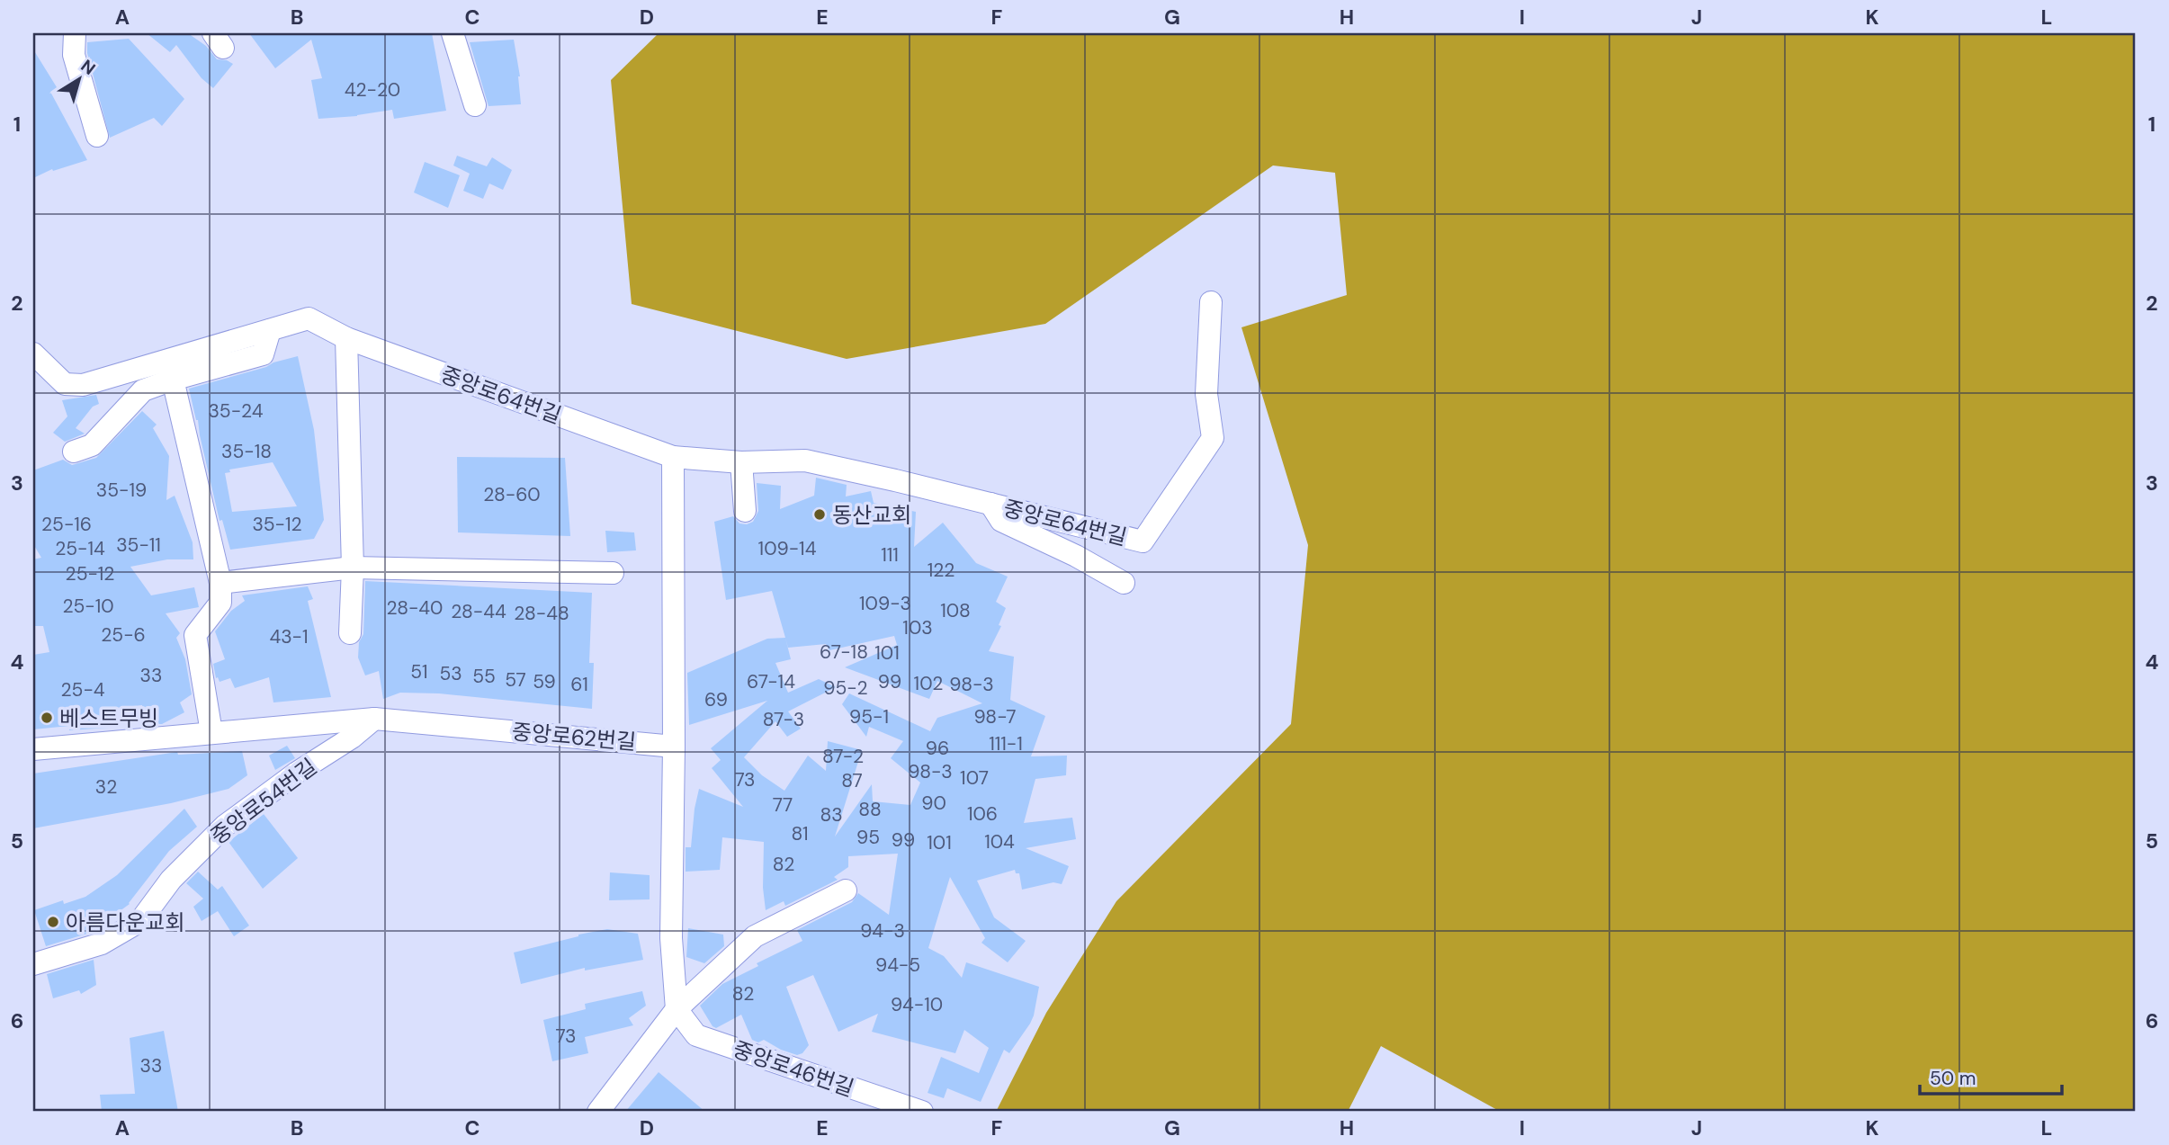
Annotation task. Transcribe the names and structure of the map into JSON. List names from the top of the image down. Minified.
{"streets":{"street":["중앙로64번길","중앙로62번길","중앙로54번길","중앙로46번길"]},"crossings":[["중앙로62번길","중앙로54번길"]],"places":["동산교회","베스트무빙","아름다운교회"],"house_numbers":["42-20","35-24","35-18","35-19","28-60","25-16","35-12","35-11","25-14","109-14","111","122","25-12","109-3","25-10","28-40","108","28-44","28-48","103","25-6","43-1","67-18","101","51","53","33","55","57","59","67-14","99","102","61","98-3","95-2","25-4","69","95-1","98-7","87-3","111-1","96","87-2","98-3","107","73","87","32","90","77","88","106","83","81","95","99","104","101","82","94-3","94-5","82","94-10","73","33"],"scale_bar":"50 m","north":"top right","grid":{"columns":["A","B","C","D","E","F","G","H","I","J","K","L"],"rows":["1","2","3","4","5","6"]}}
